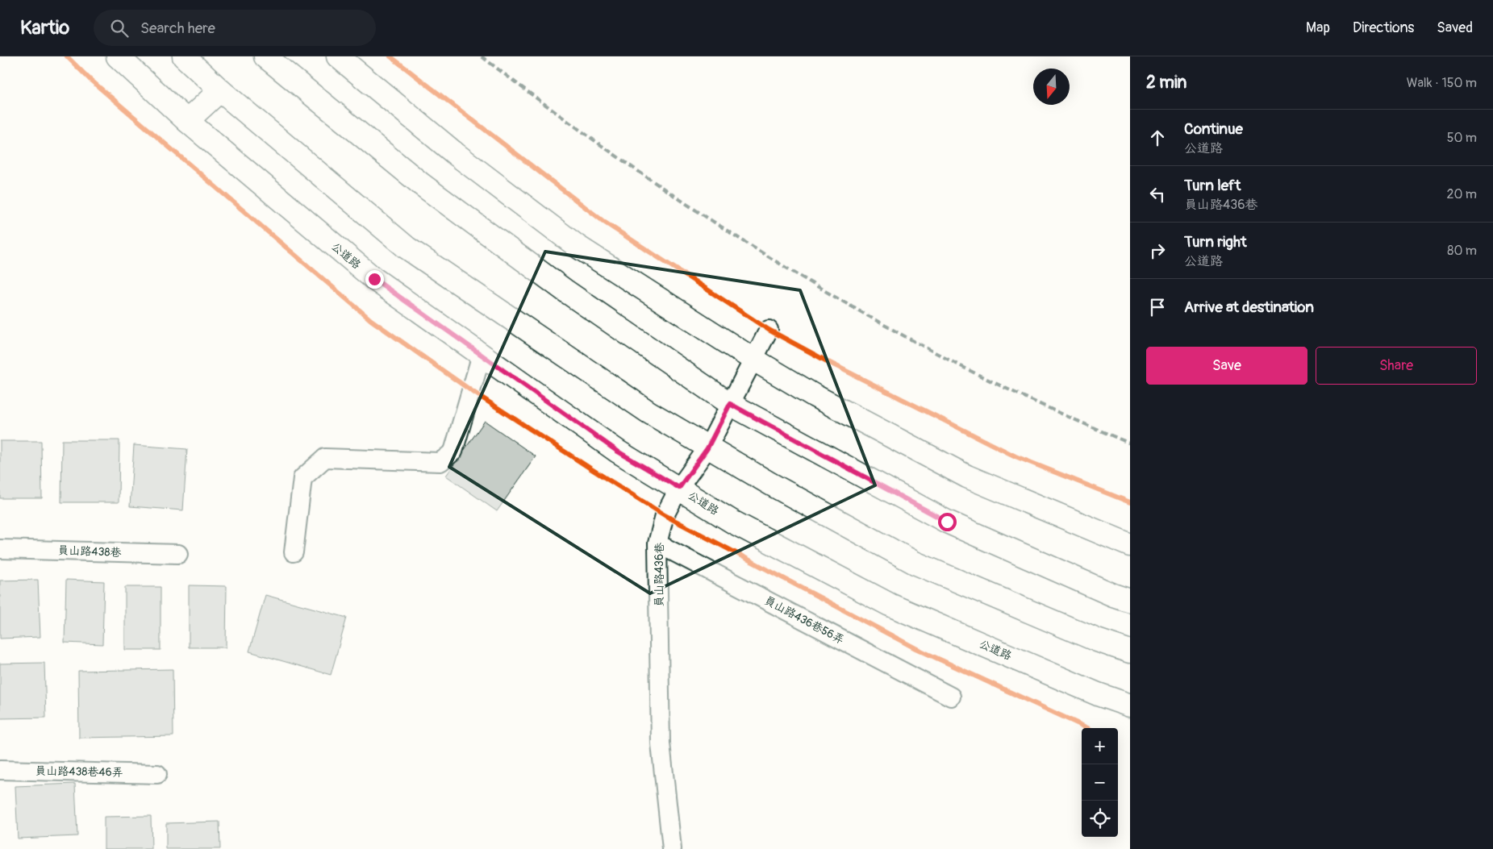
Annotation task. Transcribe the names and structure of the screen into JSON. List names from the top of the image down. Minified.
{"streets":{"street":["公道路"],"lane":["員山路438巷","員山路436巷","員山路436巷56弄","員山路438巷46弄"]},"crossings":[["公道路","員山路436巷"],["員山路436巷","員山路436巷56弄"]],"north":"bottom","page":{"header":"Kartio","search":"Search here","nav":["Map","Directions","Saved"],"heading":["2 min","Walk · 150 m"],"list":[["Continue","公道路","50 m"],["Turn left","員山路436巷","20 m"],["Turn right","公道路","80 m"],"Arrive at destination"],"buttons":["Save","Share"],"map_buttons":["+","−"]}}
